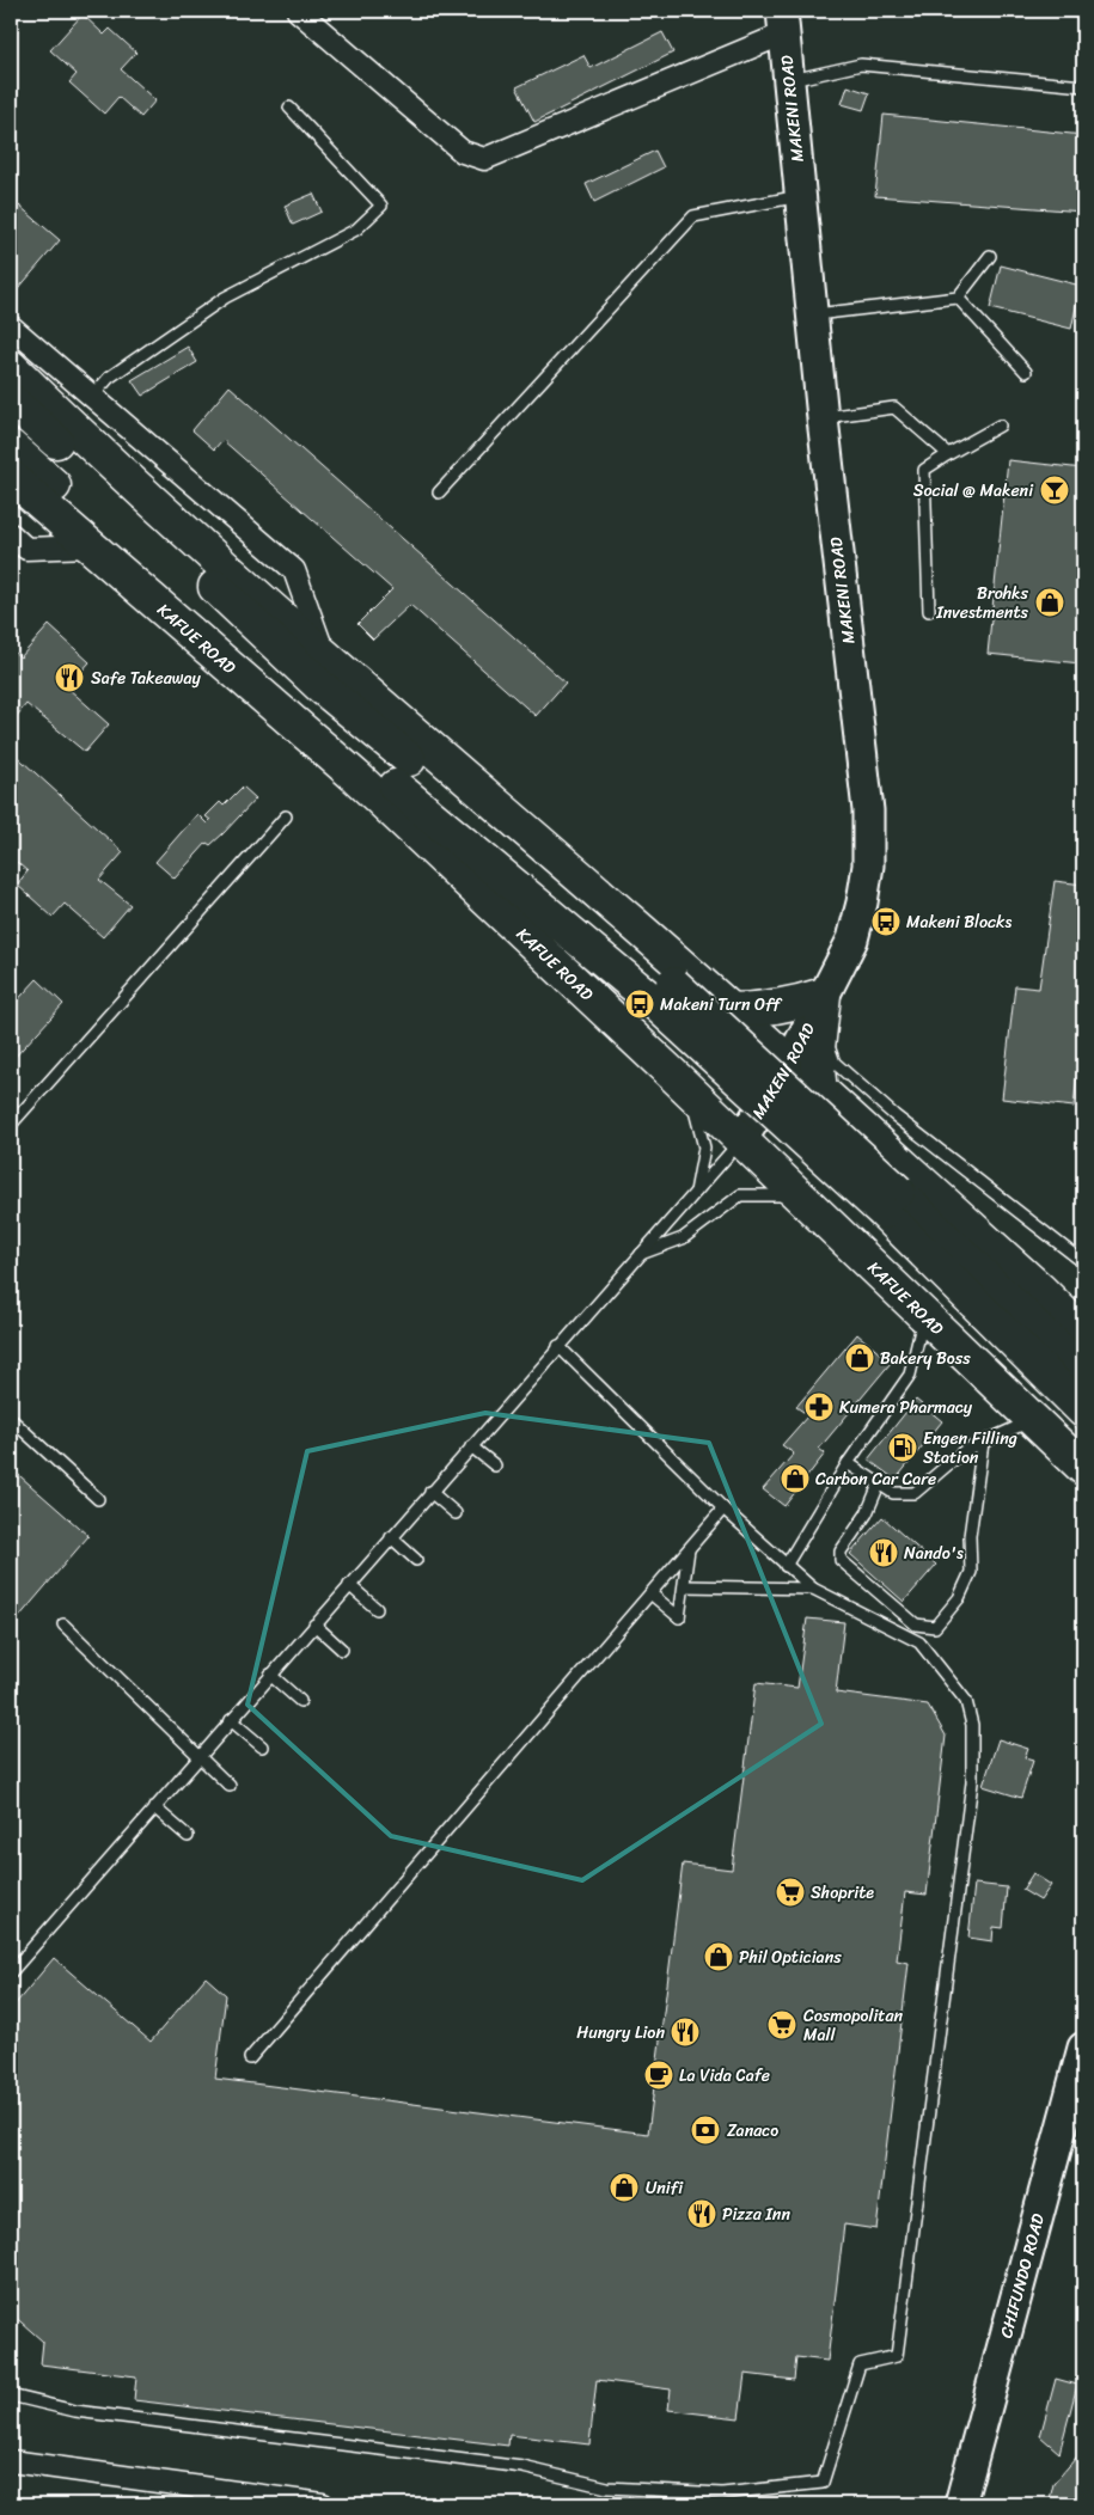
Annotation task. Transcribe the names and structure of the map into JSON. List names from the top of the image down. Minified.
{"streets":{"main road":["MAKENI ROAD","KAFUE ROAD","CHIFUNDO ROAD"]},"crossings":[["MAKENI ROAD","KAFUE ROAD"]],"places":{"bar":["Social @ Makeni"],"shop":["Brohks Investments","Bakery Boss","Carbon Car Care","Phil Opticians","Unifi"],"restaurant":["Safe Takeaway","Nando's","Hungry Lion","Pizza Inn"],"bus stop":["Makeni Blocks","Makeni Turn Off"],"pharmacy":["Kumera Pharmacy"],"fuel station":["Engen Filling Station"],"supermarket":["Shoprite","Cosmopolitan Mall"],"cafe":["La Vida Cafe"],"bank":["Zanaco"]}}
